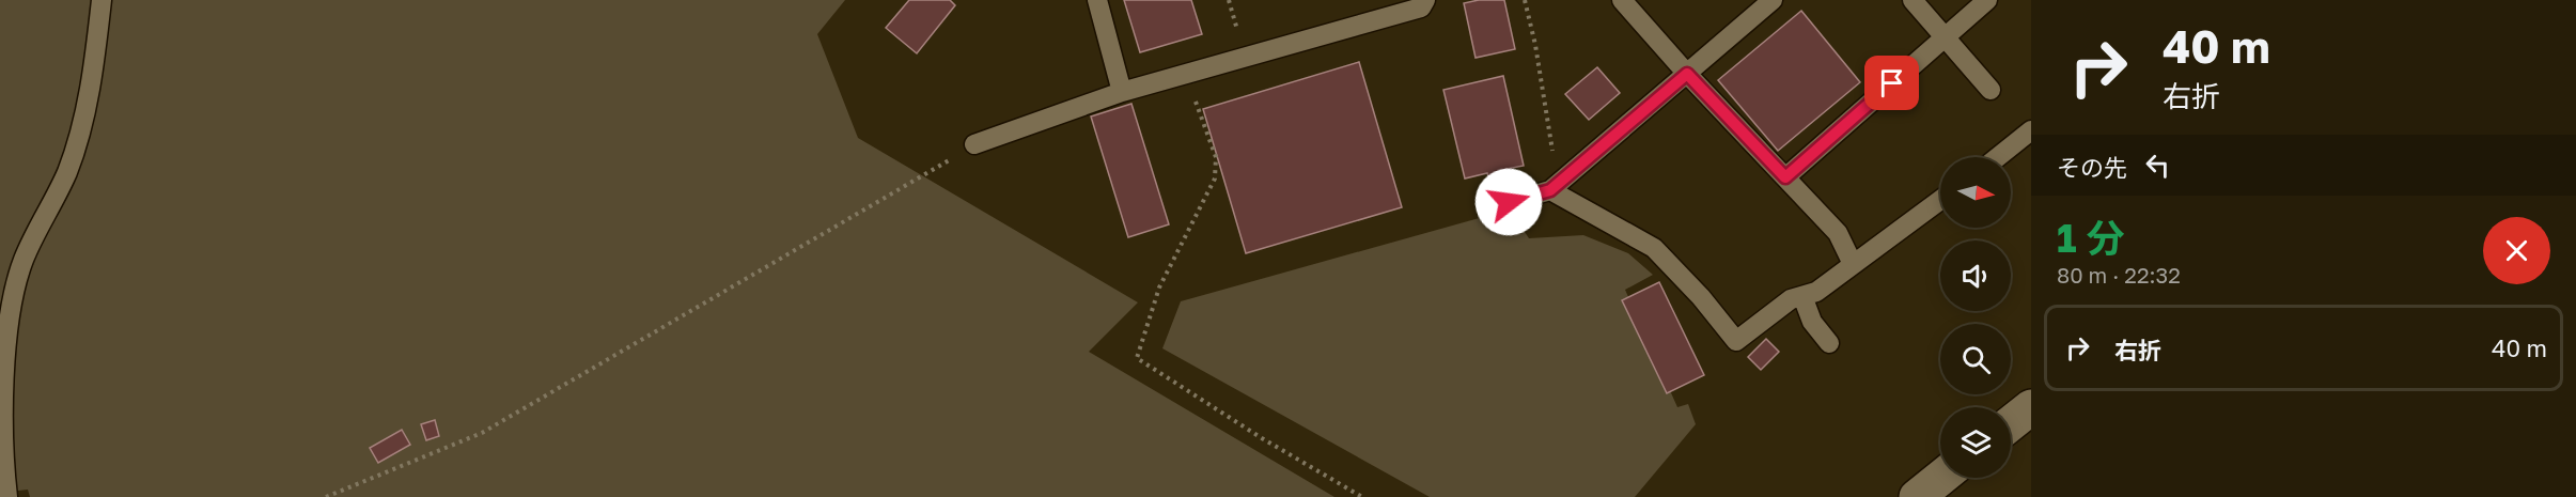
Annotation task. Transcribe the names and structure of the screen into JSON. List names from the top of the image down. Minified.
{"north":"right","page":{"turn":["40 m","右折"],"then":"その先","heading":["1 分","80 m · 22:32"],"list":[{"name":"右折","value":"40 m"}]}}
